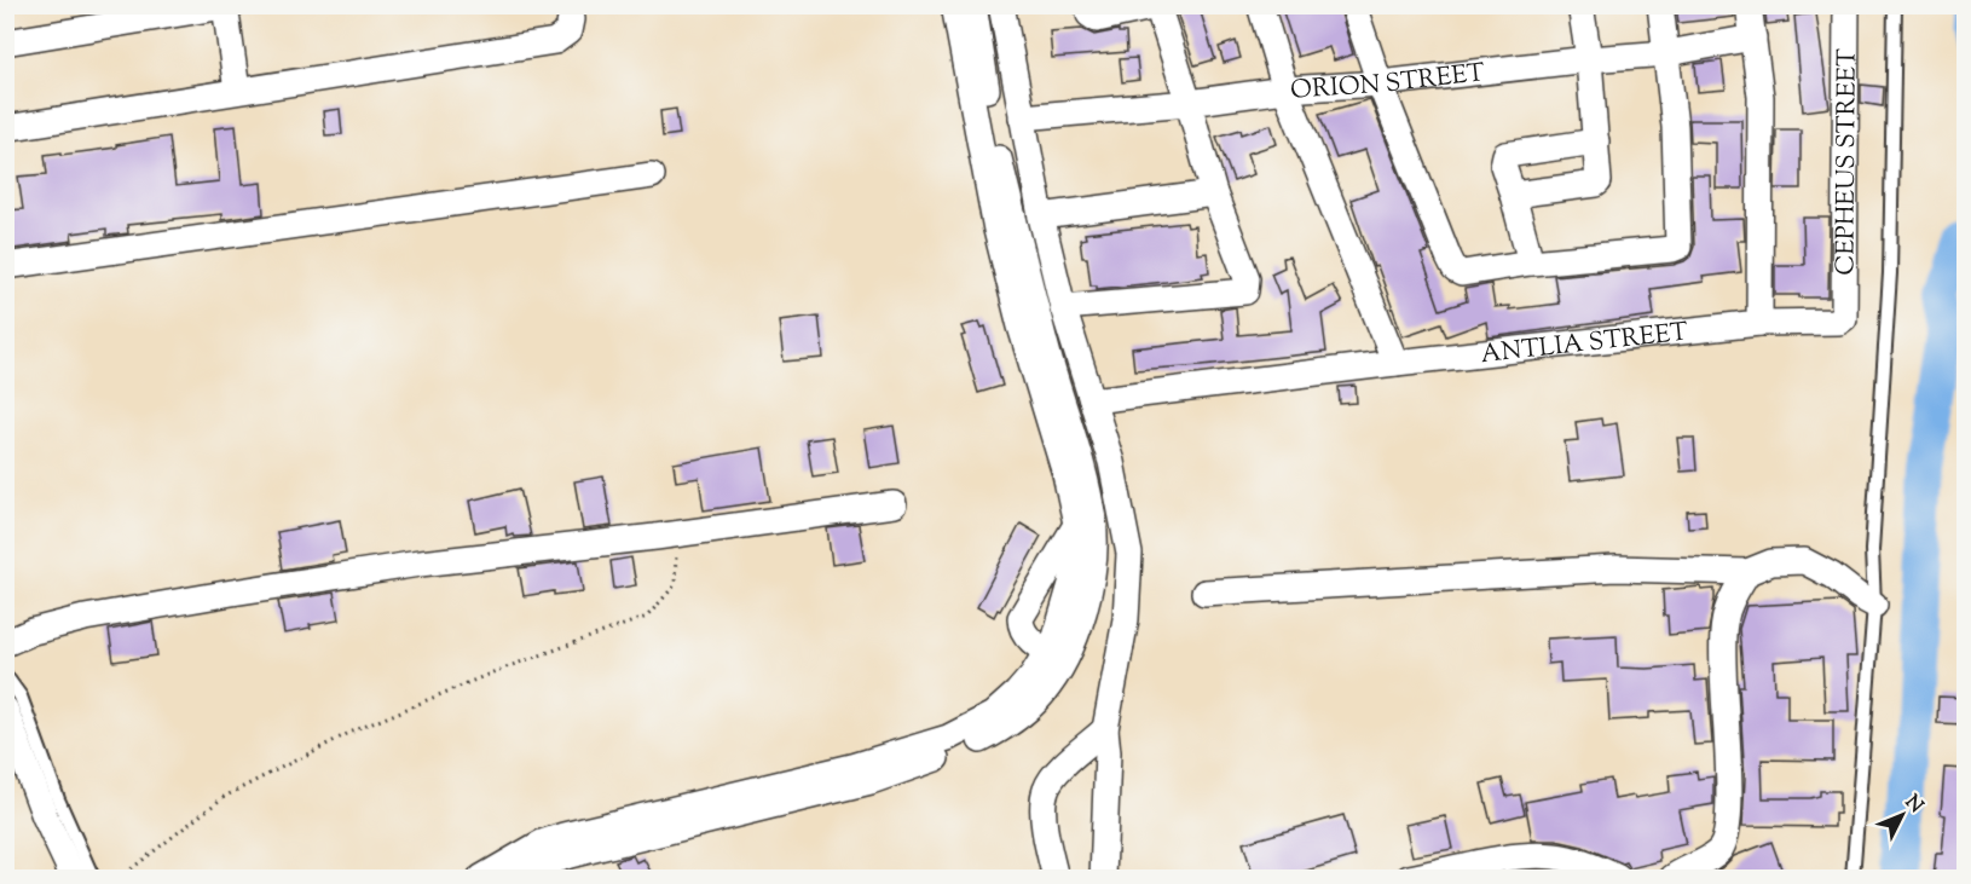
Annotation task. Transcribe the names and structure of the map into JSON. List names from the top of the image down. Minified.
{"streets":{"street":["ORION STREET","CEPHEUS STREET","ANTLIA STREET"]},"crossings":[["CEPHEUS STREET","ANTLIA STREET"]],"north":"top right"}
